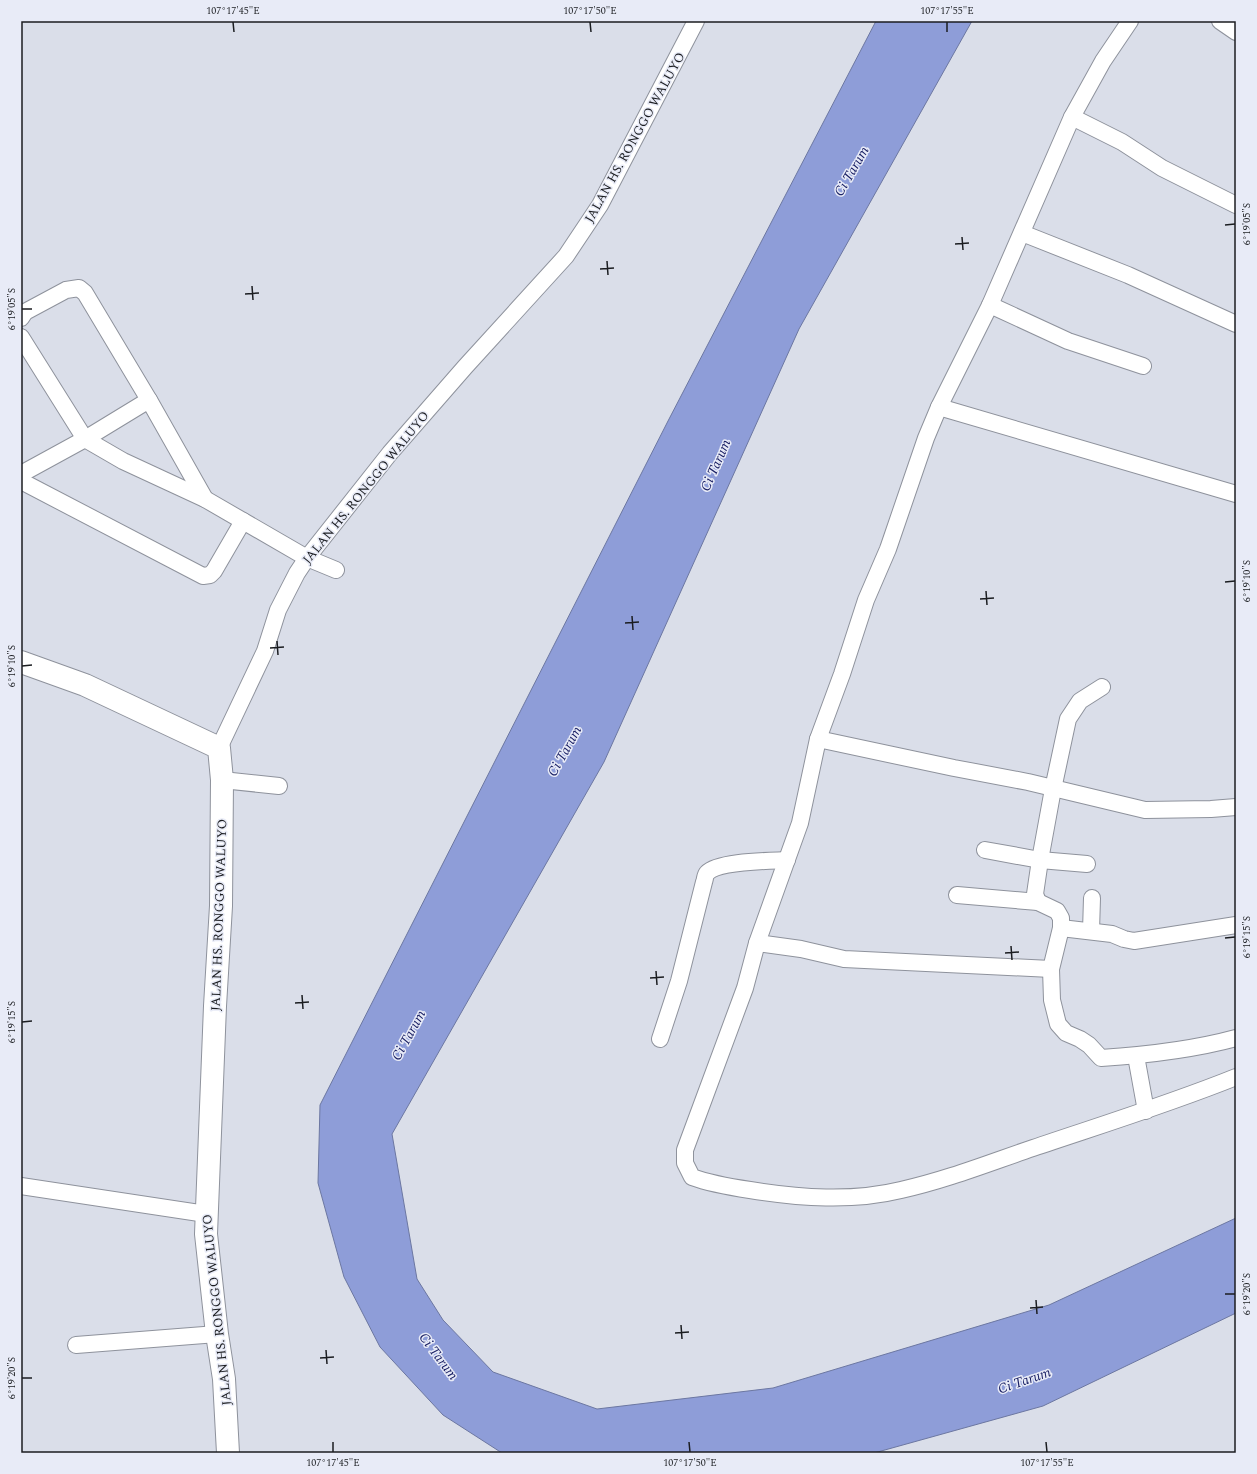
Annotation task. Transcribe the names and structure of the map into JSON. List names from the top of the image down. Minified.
{"streets":{"street":["JALAN HS. RONGGO WALUYO"]},"water":["Ci Tarum"],"coordinates":["107°17'45\"E","107°17'50\"E","107°17'55\"E","6°19'05\"S","6°19'10\"S","6°19'15\"S","6°19'20\"S"]}
